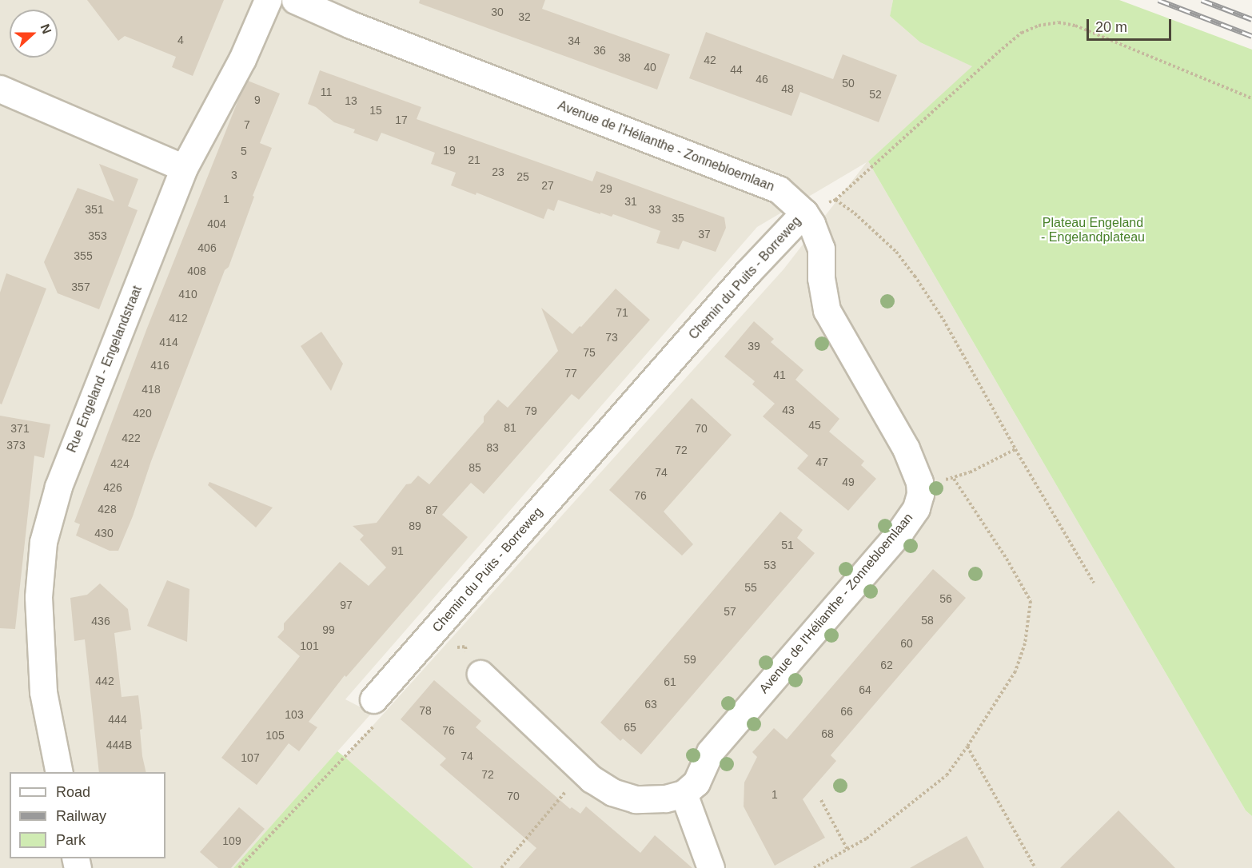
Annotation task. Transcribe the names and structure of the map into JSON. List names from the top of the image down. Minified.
{"streets":{"street":["Avenue de l'Hélianthe - Zonnebloemlaan","Chemin du Puits - Borreweg","Rue Engeland - Engelandstraat"]},"crossings":[["Avenue de l'Hélianthe - Zonnebloemlaan","Chemin du Puits - Borreweg"]],"parks":["Plateau Engeland - Engelandplateau"],"house_numbers":["30","32","4","34","36","38","42","40","44","46","50","48","11","52","9","13","15","17","7","19","5","21","23","3","25","27","29","1","31","351","33","35","404","37","353","406","355","408","357","410","71","412","73","414","39","75","416","77","41","418","43","79","420","45","81","371","70","422","373","83","72","47","424","85","74","49","426","76","428","87","89","430","51","91","53","55","56","97","57","58","436","99","60","101","59","62","442","61","64","63","78","66","103","444","65","76","68","105","444B","74","107","72","1","70","109"],"legend":["Road","Railway","Park"],"scale_bar":"20 m","north":"right"}
